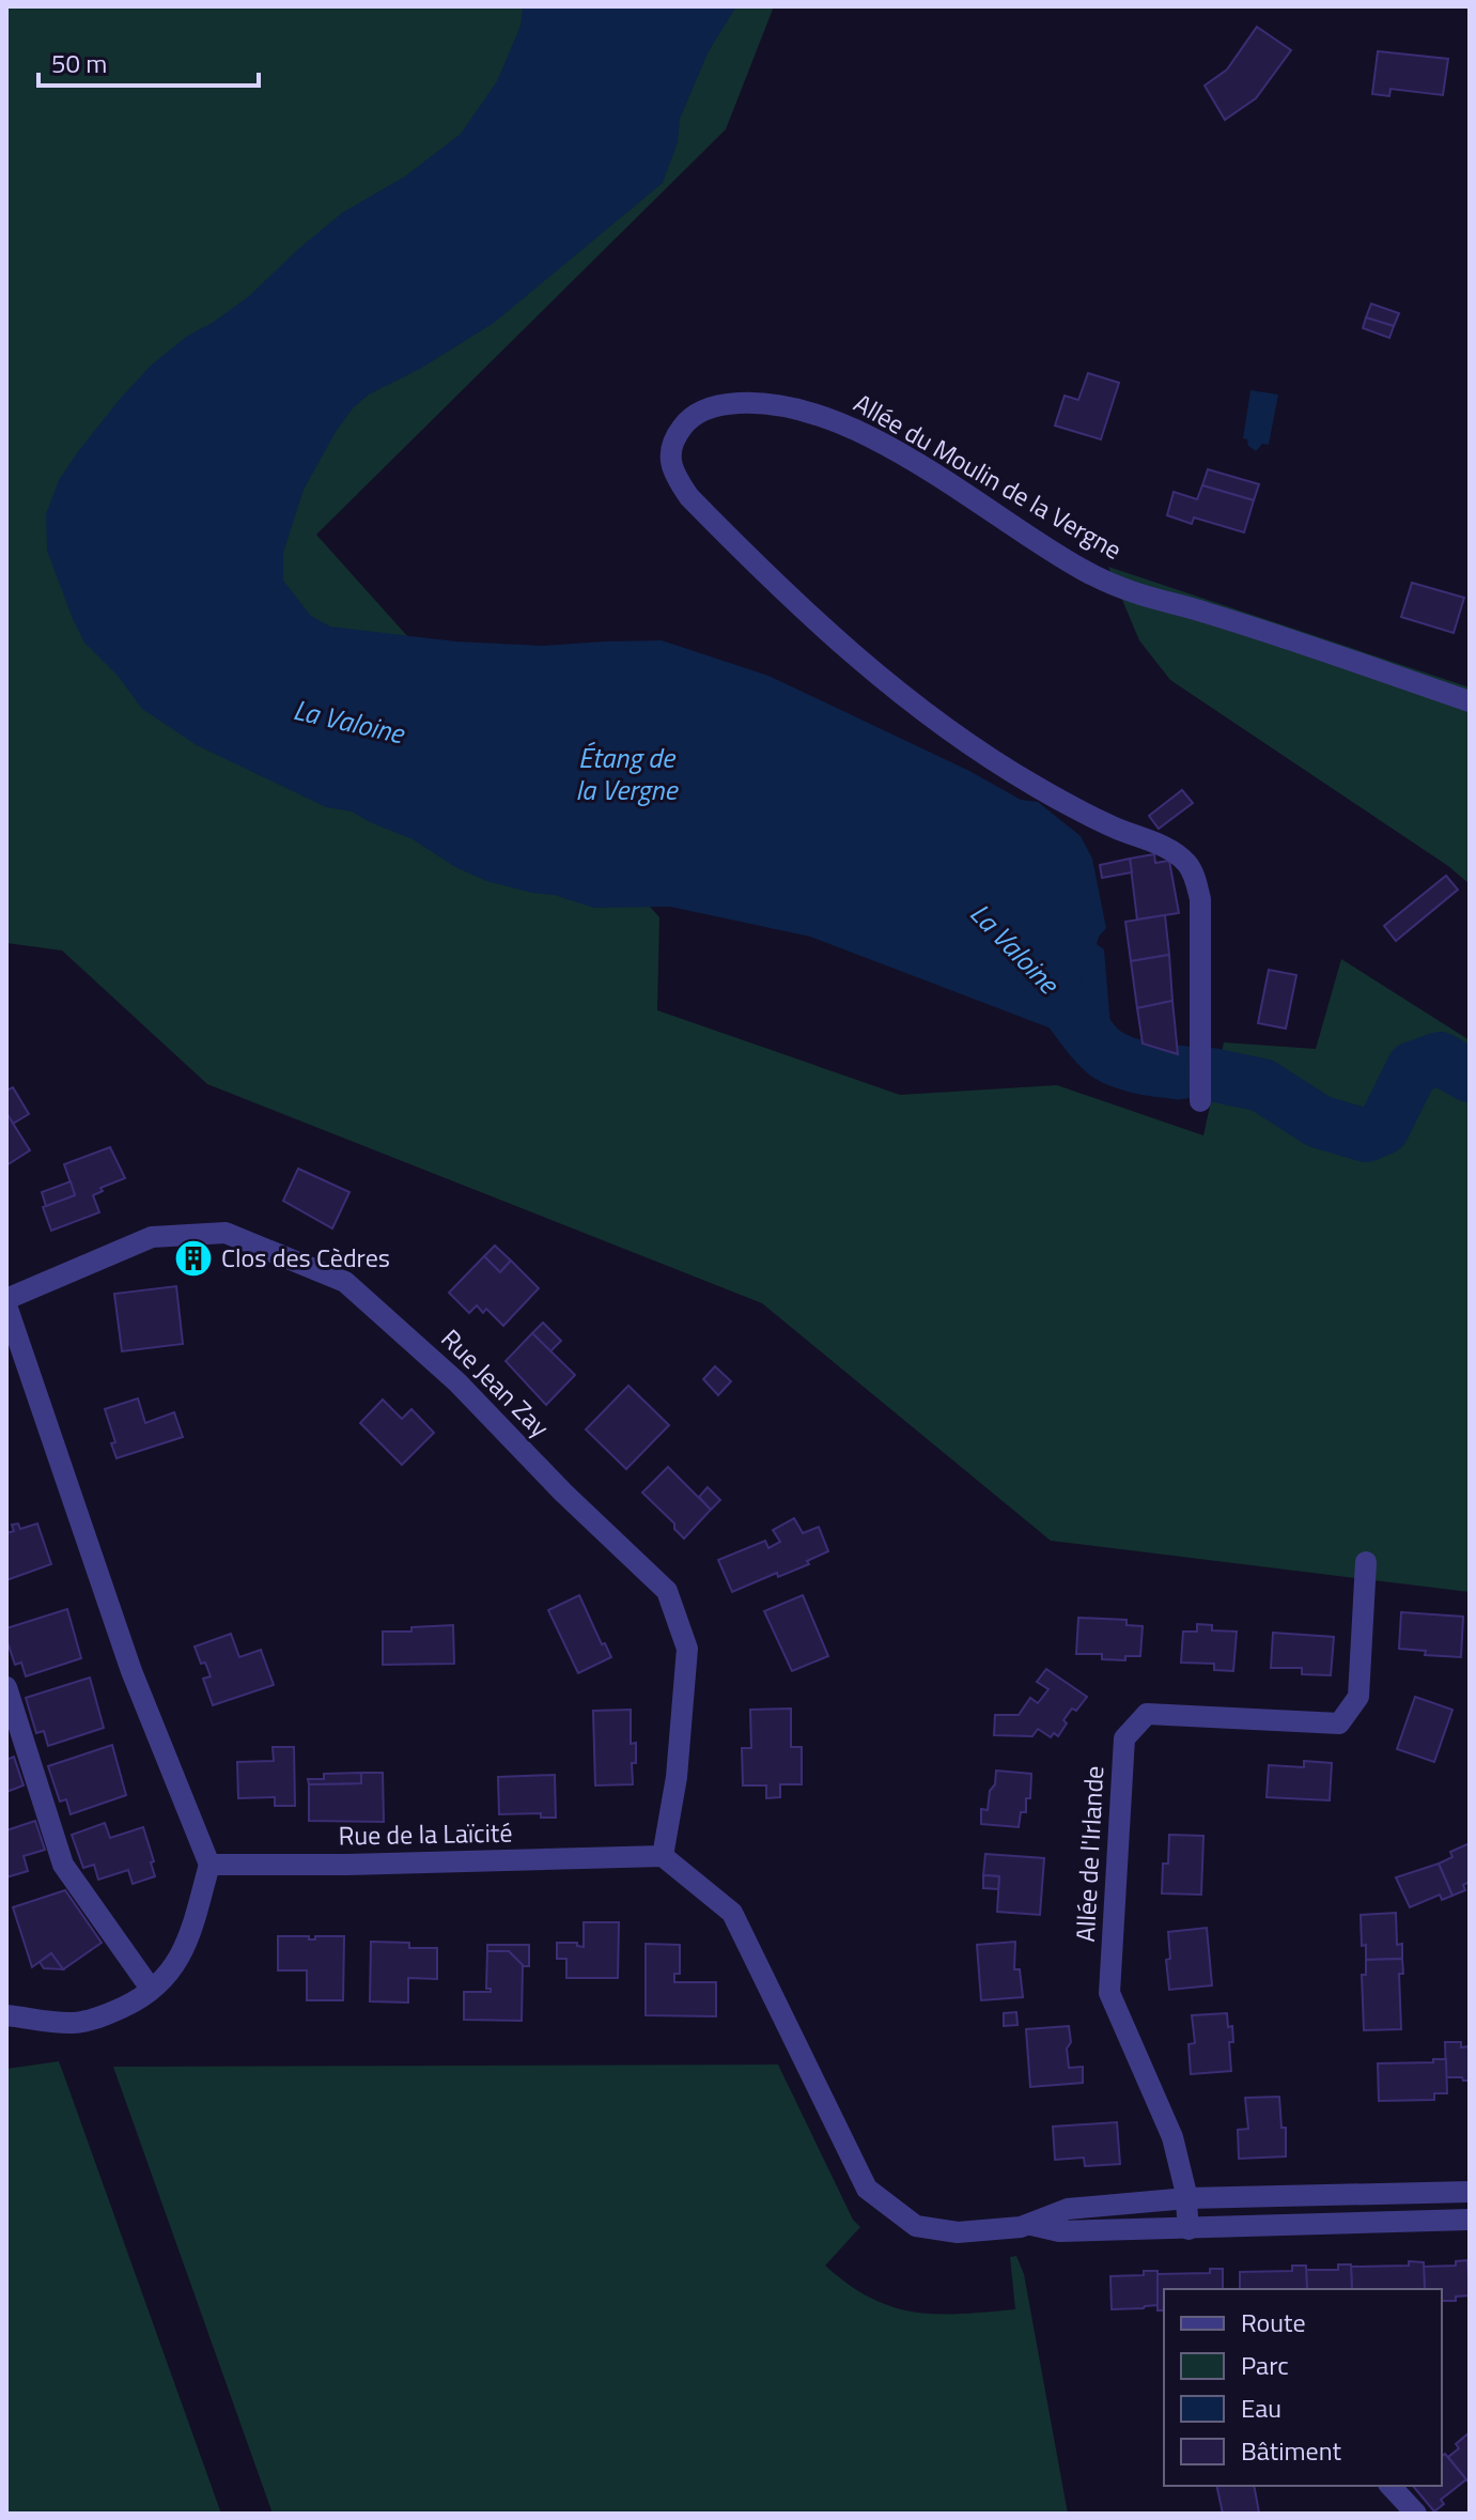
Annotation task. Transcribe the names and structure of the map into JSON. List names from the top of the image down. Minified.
{"streets":{"street":["Allée du Moulin de la Vergne","Rue Jean Zay","Rue de la Laïcité","Allée de l'Irlande"]},"crossings":[["Rue Jean Zay","Rue de la Laïcité"]],"water":["La Valoine","Étang de la Vergne"],"places":{"building":["Clos des Cèdres"]},"legend":["Route","Parc","Eau","Bâtiment"],"scale_bar":"50 m"}
